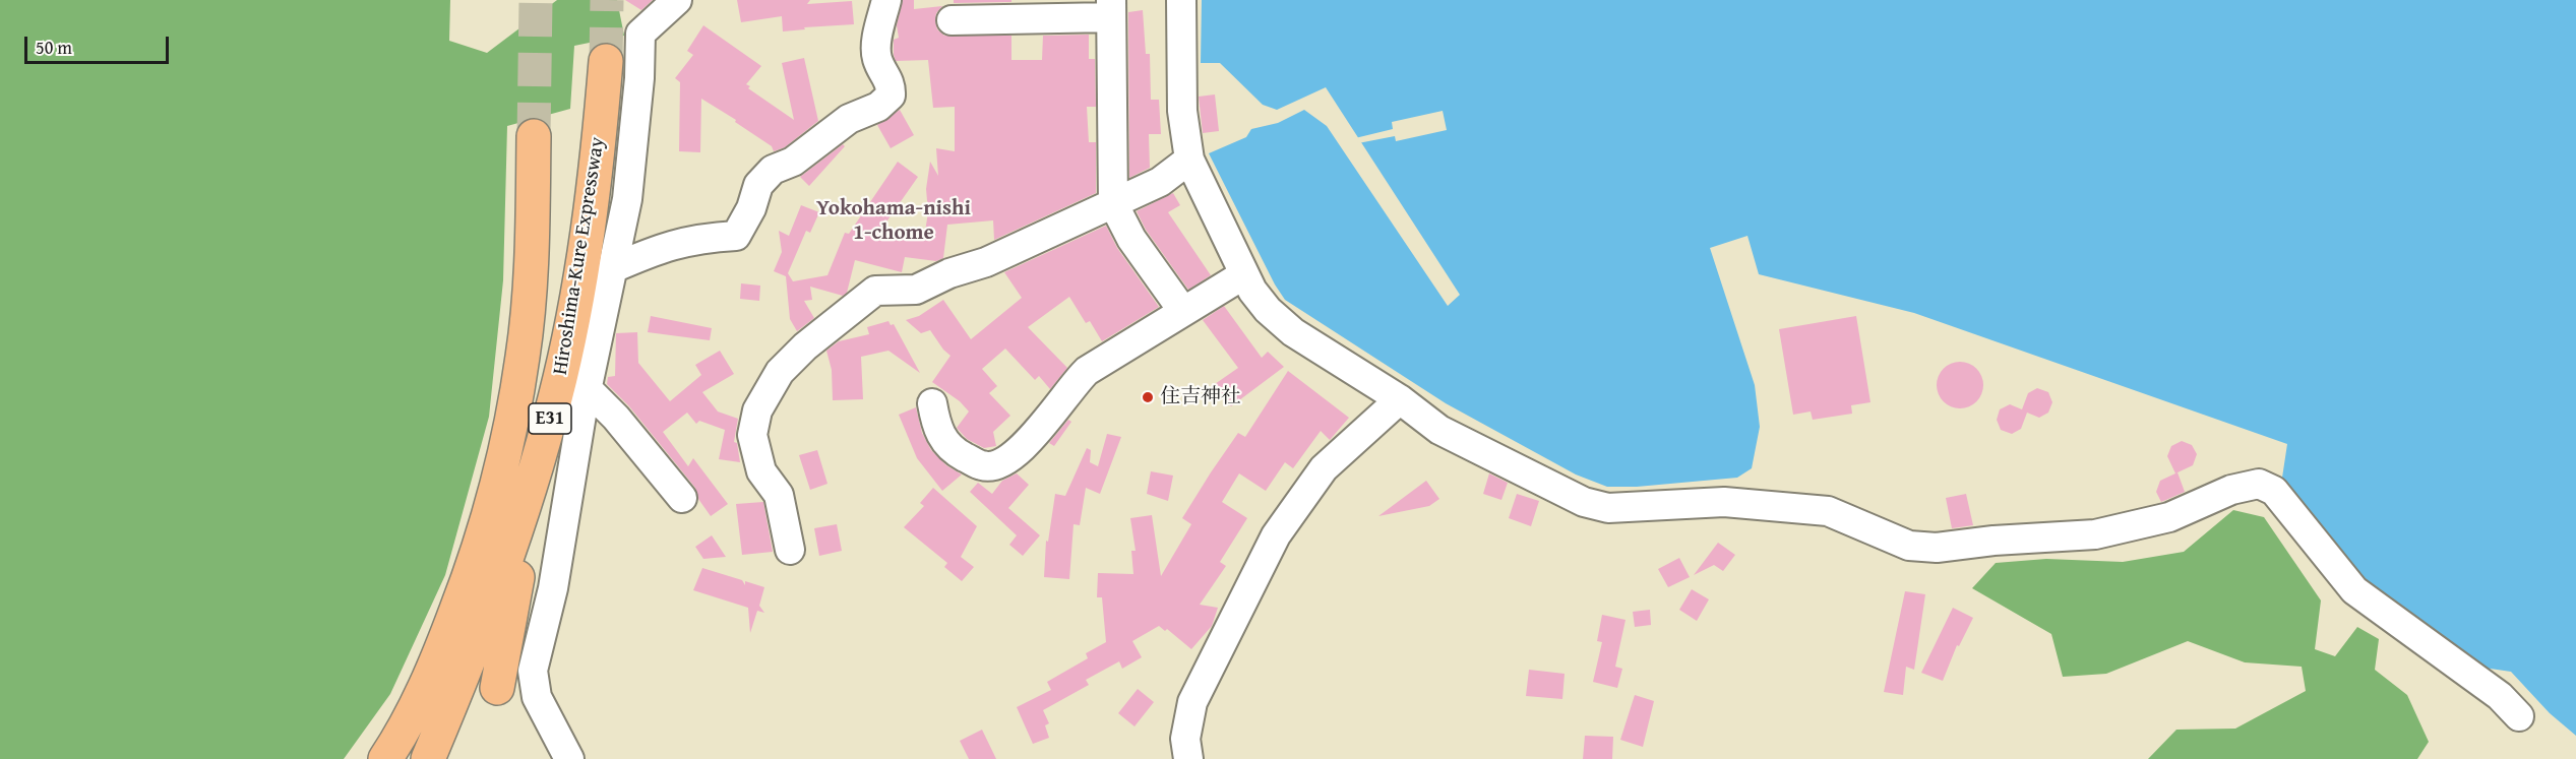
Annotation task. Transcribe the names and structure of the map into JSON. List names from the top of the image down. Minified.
{"streets":{"highway":["Hiroshima-Kure Expressway","E31"]},"districts":["Yokohama-nishi 1-chome"],"places":["住吉神社"],"scale_bar":"50 m"}
